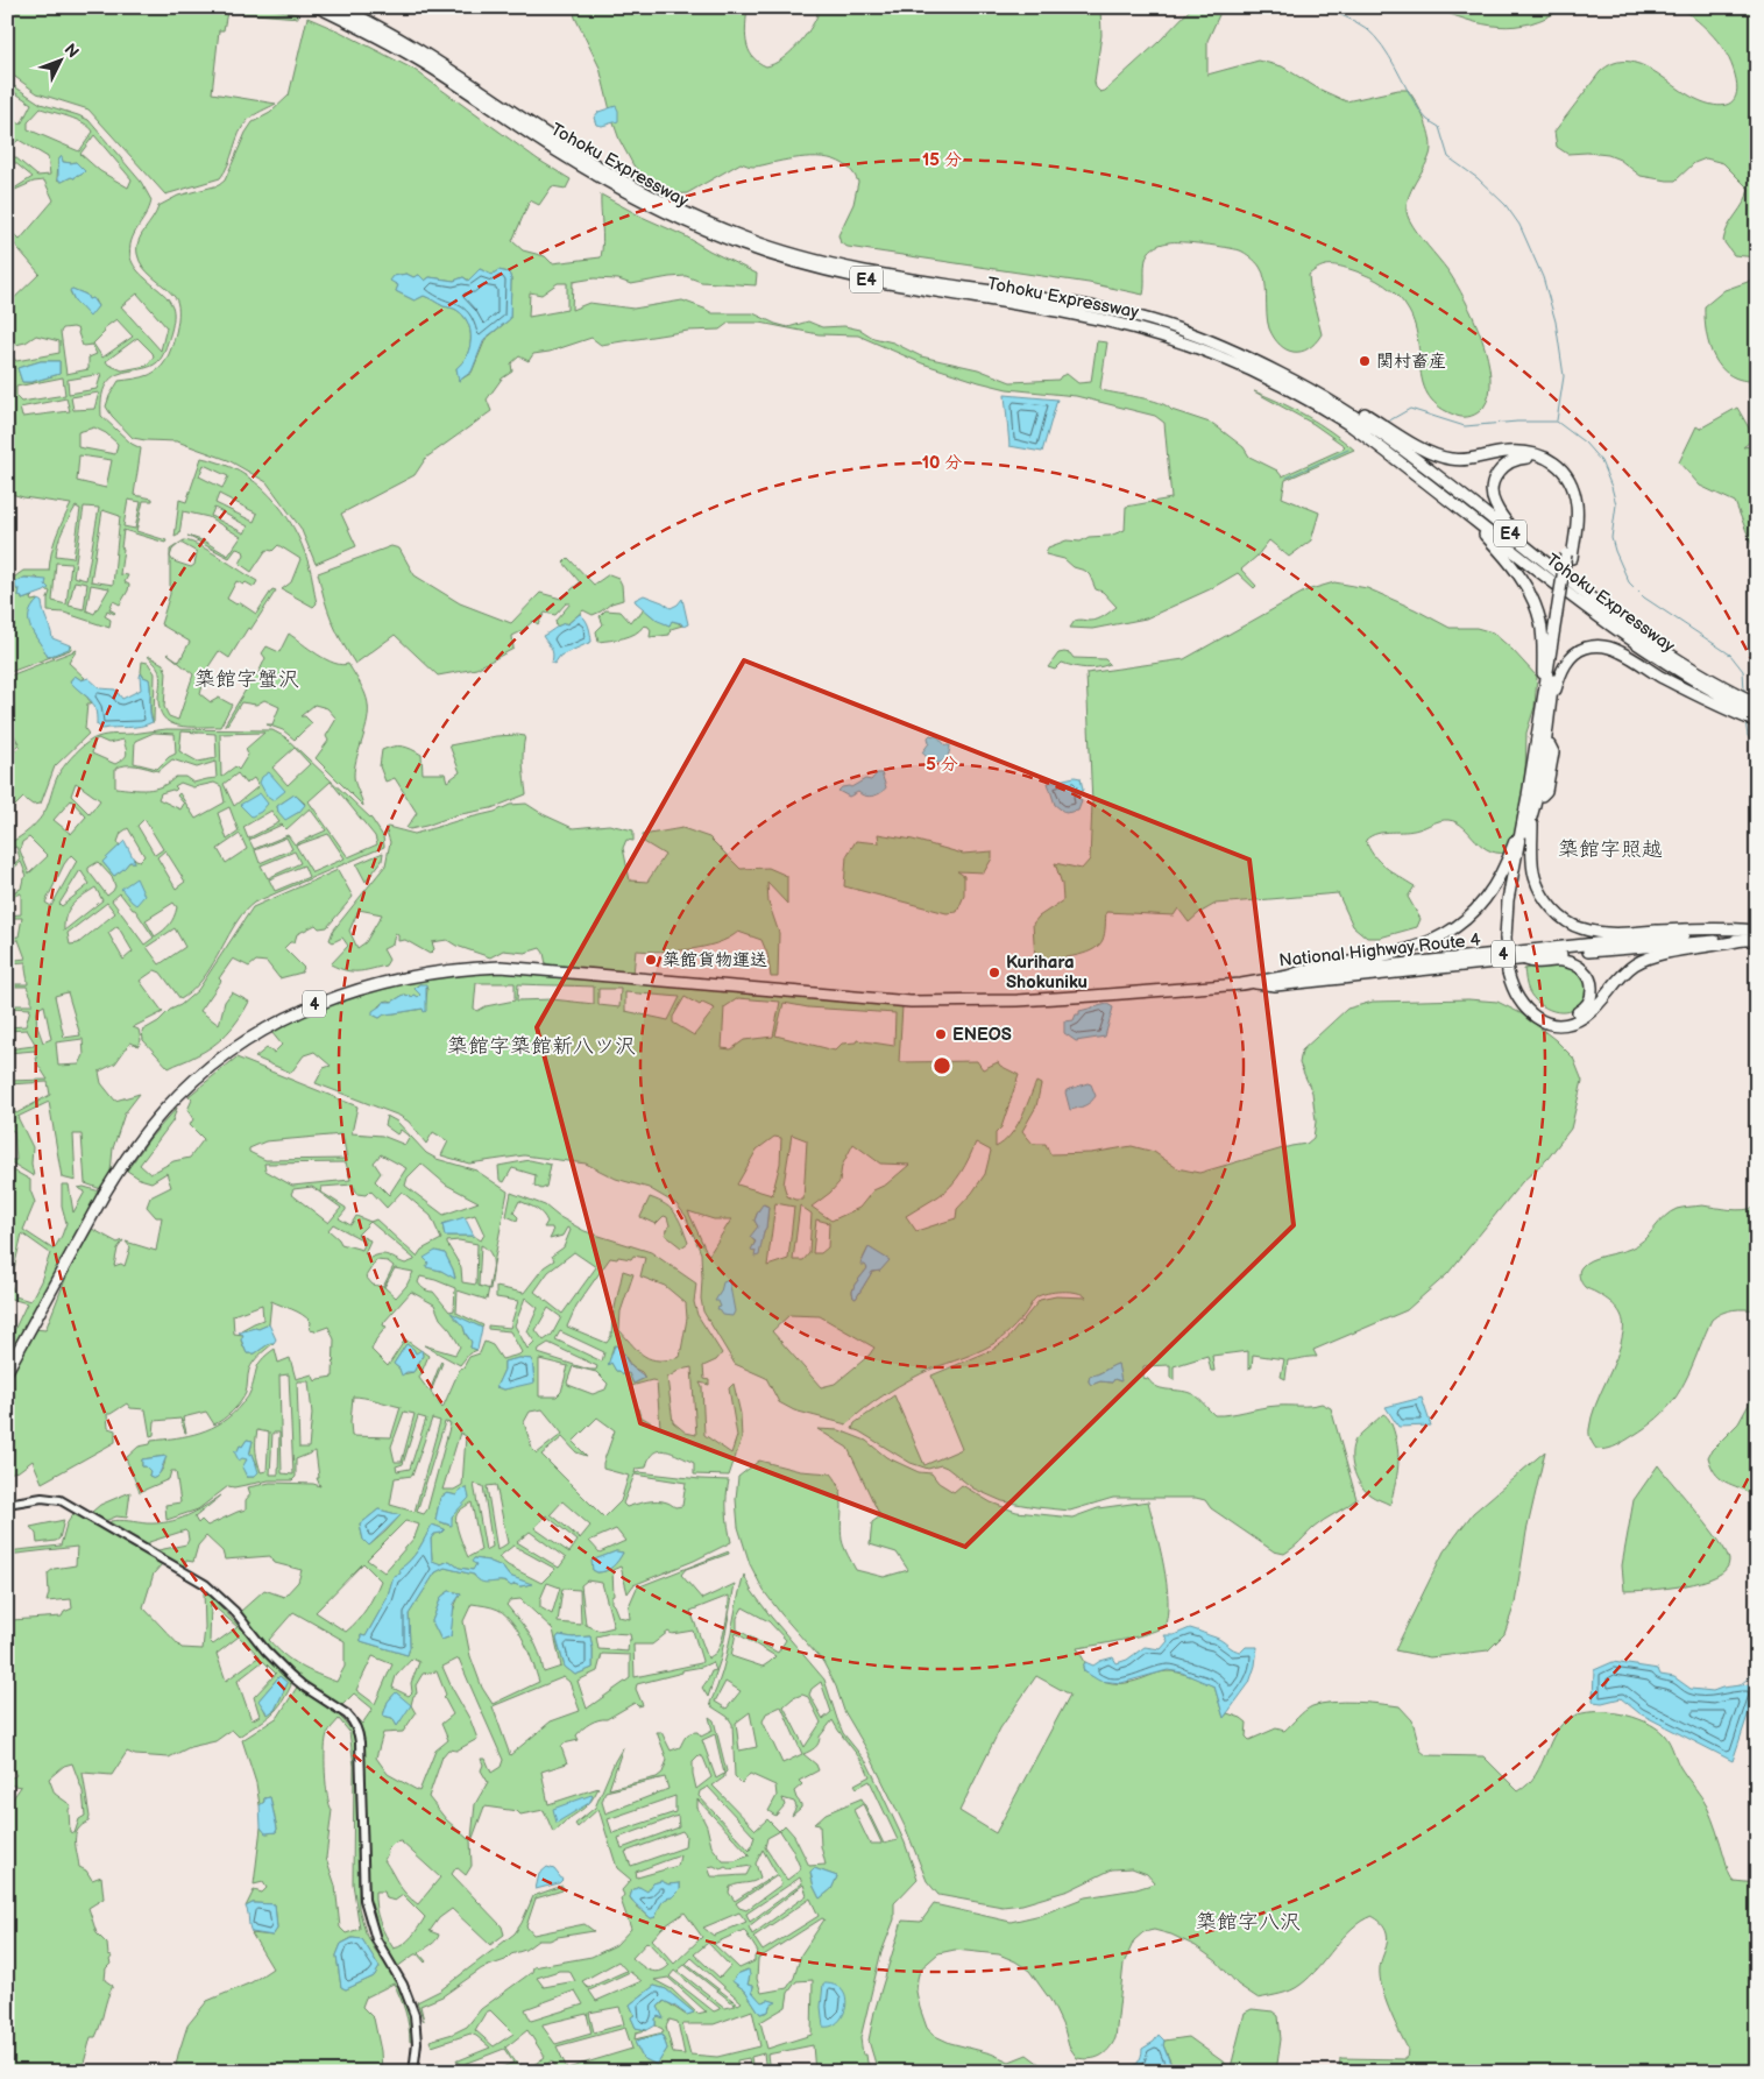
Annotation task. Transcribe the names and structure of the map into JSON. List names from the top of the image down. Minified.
{"streets":{"highway":["Tohoku Expressway","E4","National Highway Route 4","4"]},"districts":["築館字蟹沢","築館字照越","築館字築館新八ツ沢","築館字八沢"],"places":["関村畜産","築館貨物運送","Kurihara Shokuniku","ENEOS"],"north":"top right","rings":["15 分","10 分","5 分"]}
